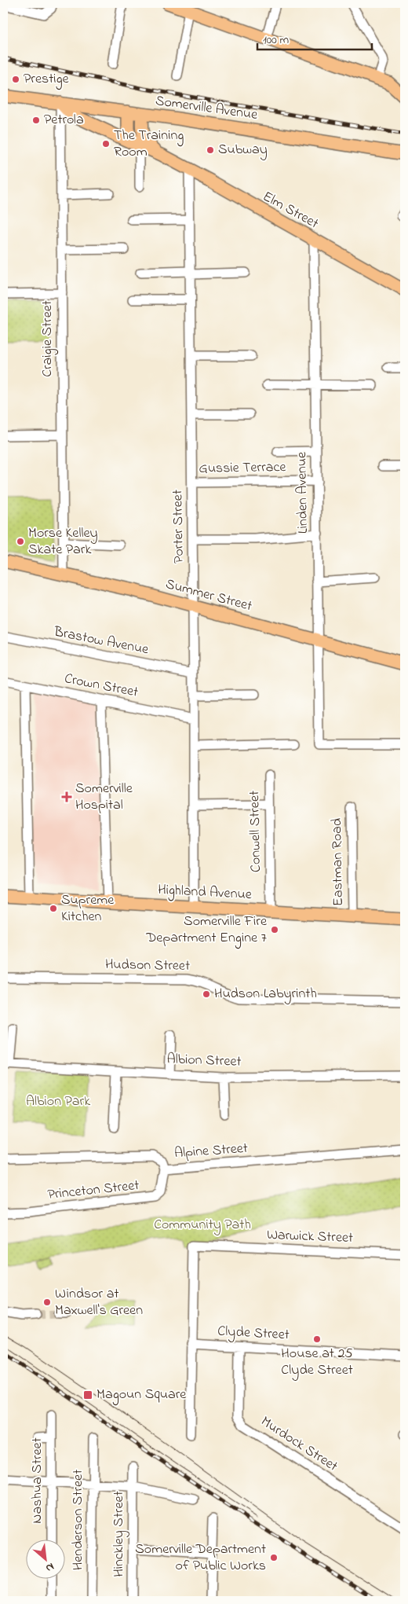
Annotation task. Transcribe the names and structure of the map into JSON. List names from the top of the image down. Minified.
{"streets":{"main road":["Somerville Avenue","Elm Street","Summer Street","Highland Avenue"],"street":["Craigie Street","Gussie Terrace","Linden Avenue","Porter Street","Brastow Avenue","Crown Street","Conwell Street","Eastman Road","Hudson Street","Albion Street","Alpine Street","Princeton Street","Warwick Street","Clyde Street","Murdock Street","Nashua Street","Henderson Street","Hinckley Street"]},"crossings":[["Somerville Avenue","Elm Street"],["Somerville Avenue","Craigie Street"],["Elm Street","Linden Avenue"],["Elm Street","Porter Street"],["Craigie Street","Summer Street"],["Gussie Terrace","Linden Avenue"],["Gussie Terrace","Porter Street"],["Linden Avenue","Summer Street"],["Porter Street","Summer Street"],["Porter Street","Brastow Avenue"],["Porter Street","Crown Street"],["Porter Street","Highland Avenue"],["Conwell Street","Highland Avenue"],["Eastman Road","Highland Avenue"],["Alpine Street","Princeton Street"],["Warwick Street","Clyde Street"],["Clyde Street","Murdock Street"]],"parks":["Albion Park","Community Path"],"places":{"other":["Prestige","Petrola","The Training Room","Subway","Morse Kelley Skate Park","Supreme Kitchen","Somerville Fire Department Engine 7","Hudson Labyrinth","Windsor at Maxwell's Green","House at 25 Clyde Street","Somerville Department of Public Works"],"health":["Somerville Hospital"],"transit":["Magoun Square"]},"scale_bar":"100 m","north":"bottom right"}
